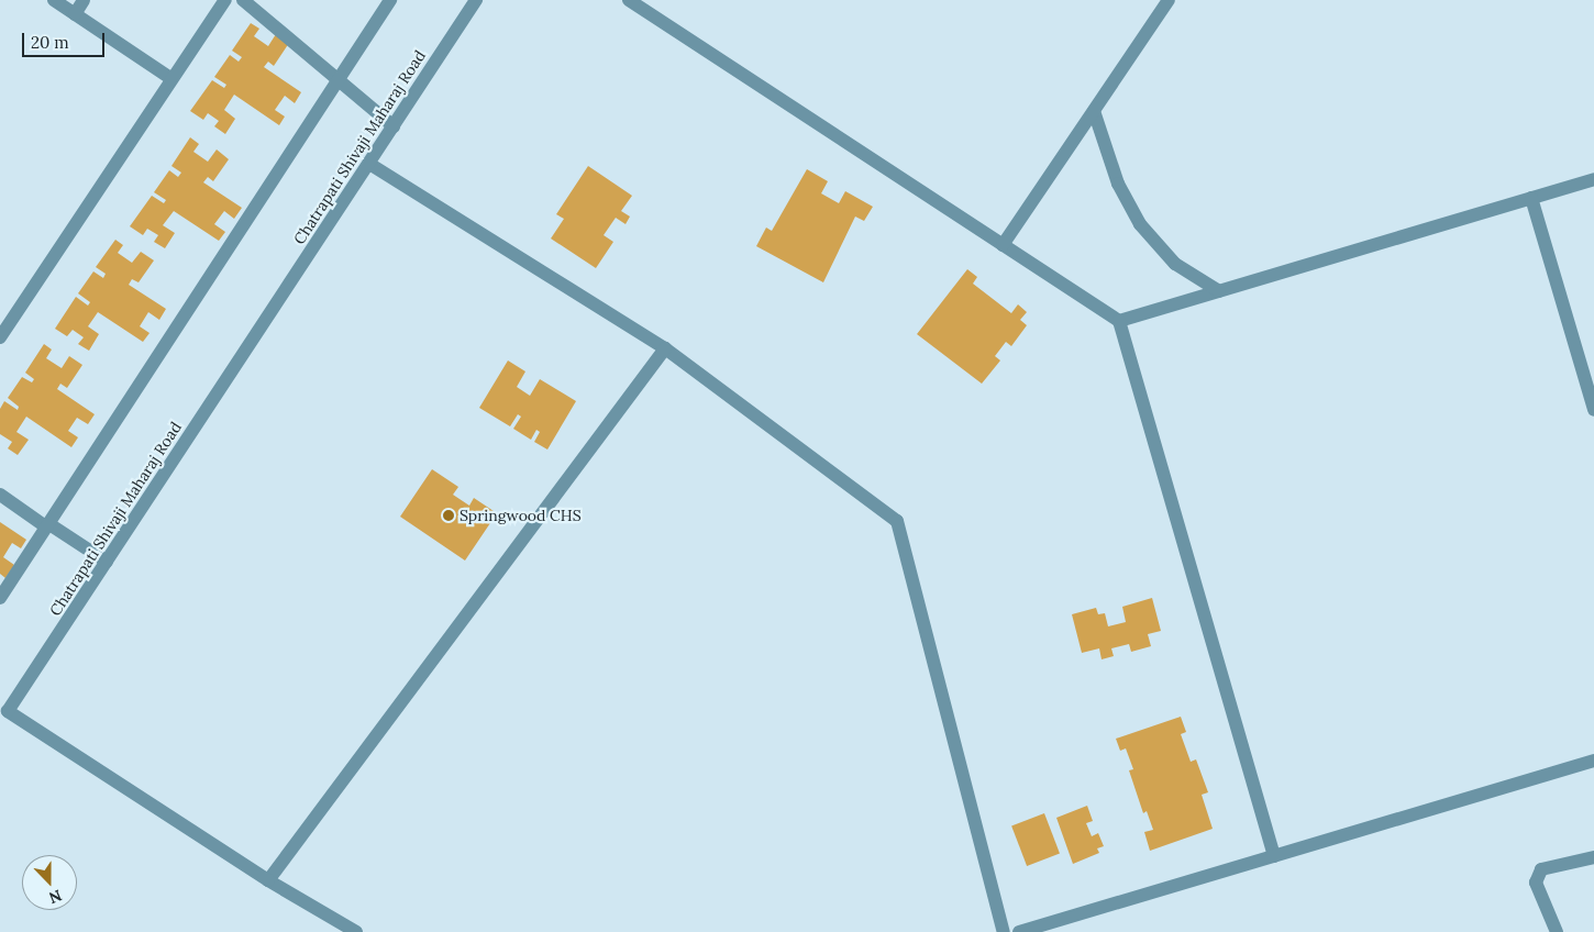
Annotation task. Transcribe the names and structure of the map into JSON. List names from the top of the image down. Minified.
{"streets":{"street":["Chatrapati Shivaji Maharaj Road"]},"places":["Springwood CHS"],"scale_bar":"20 m","north":"bottom"}
